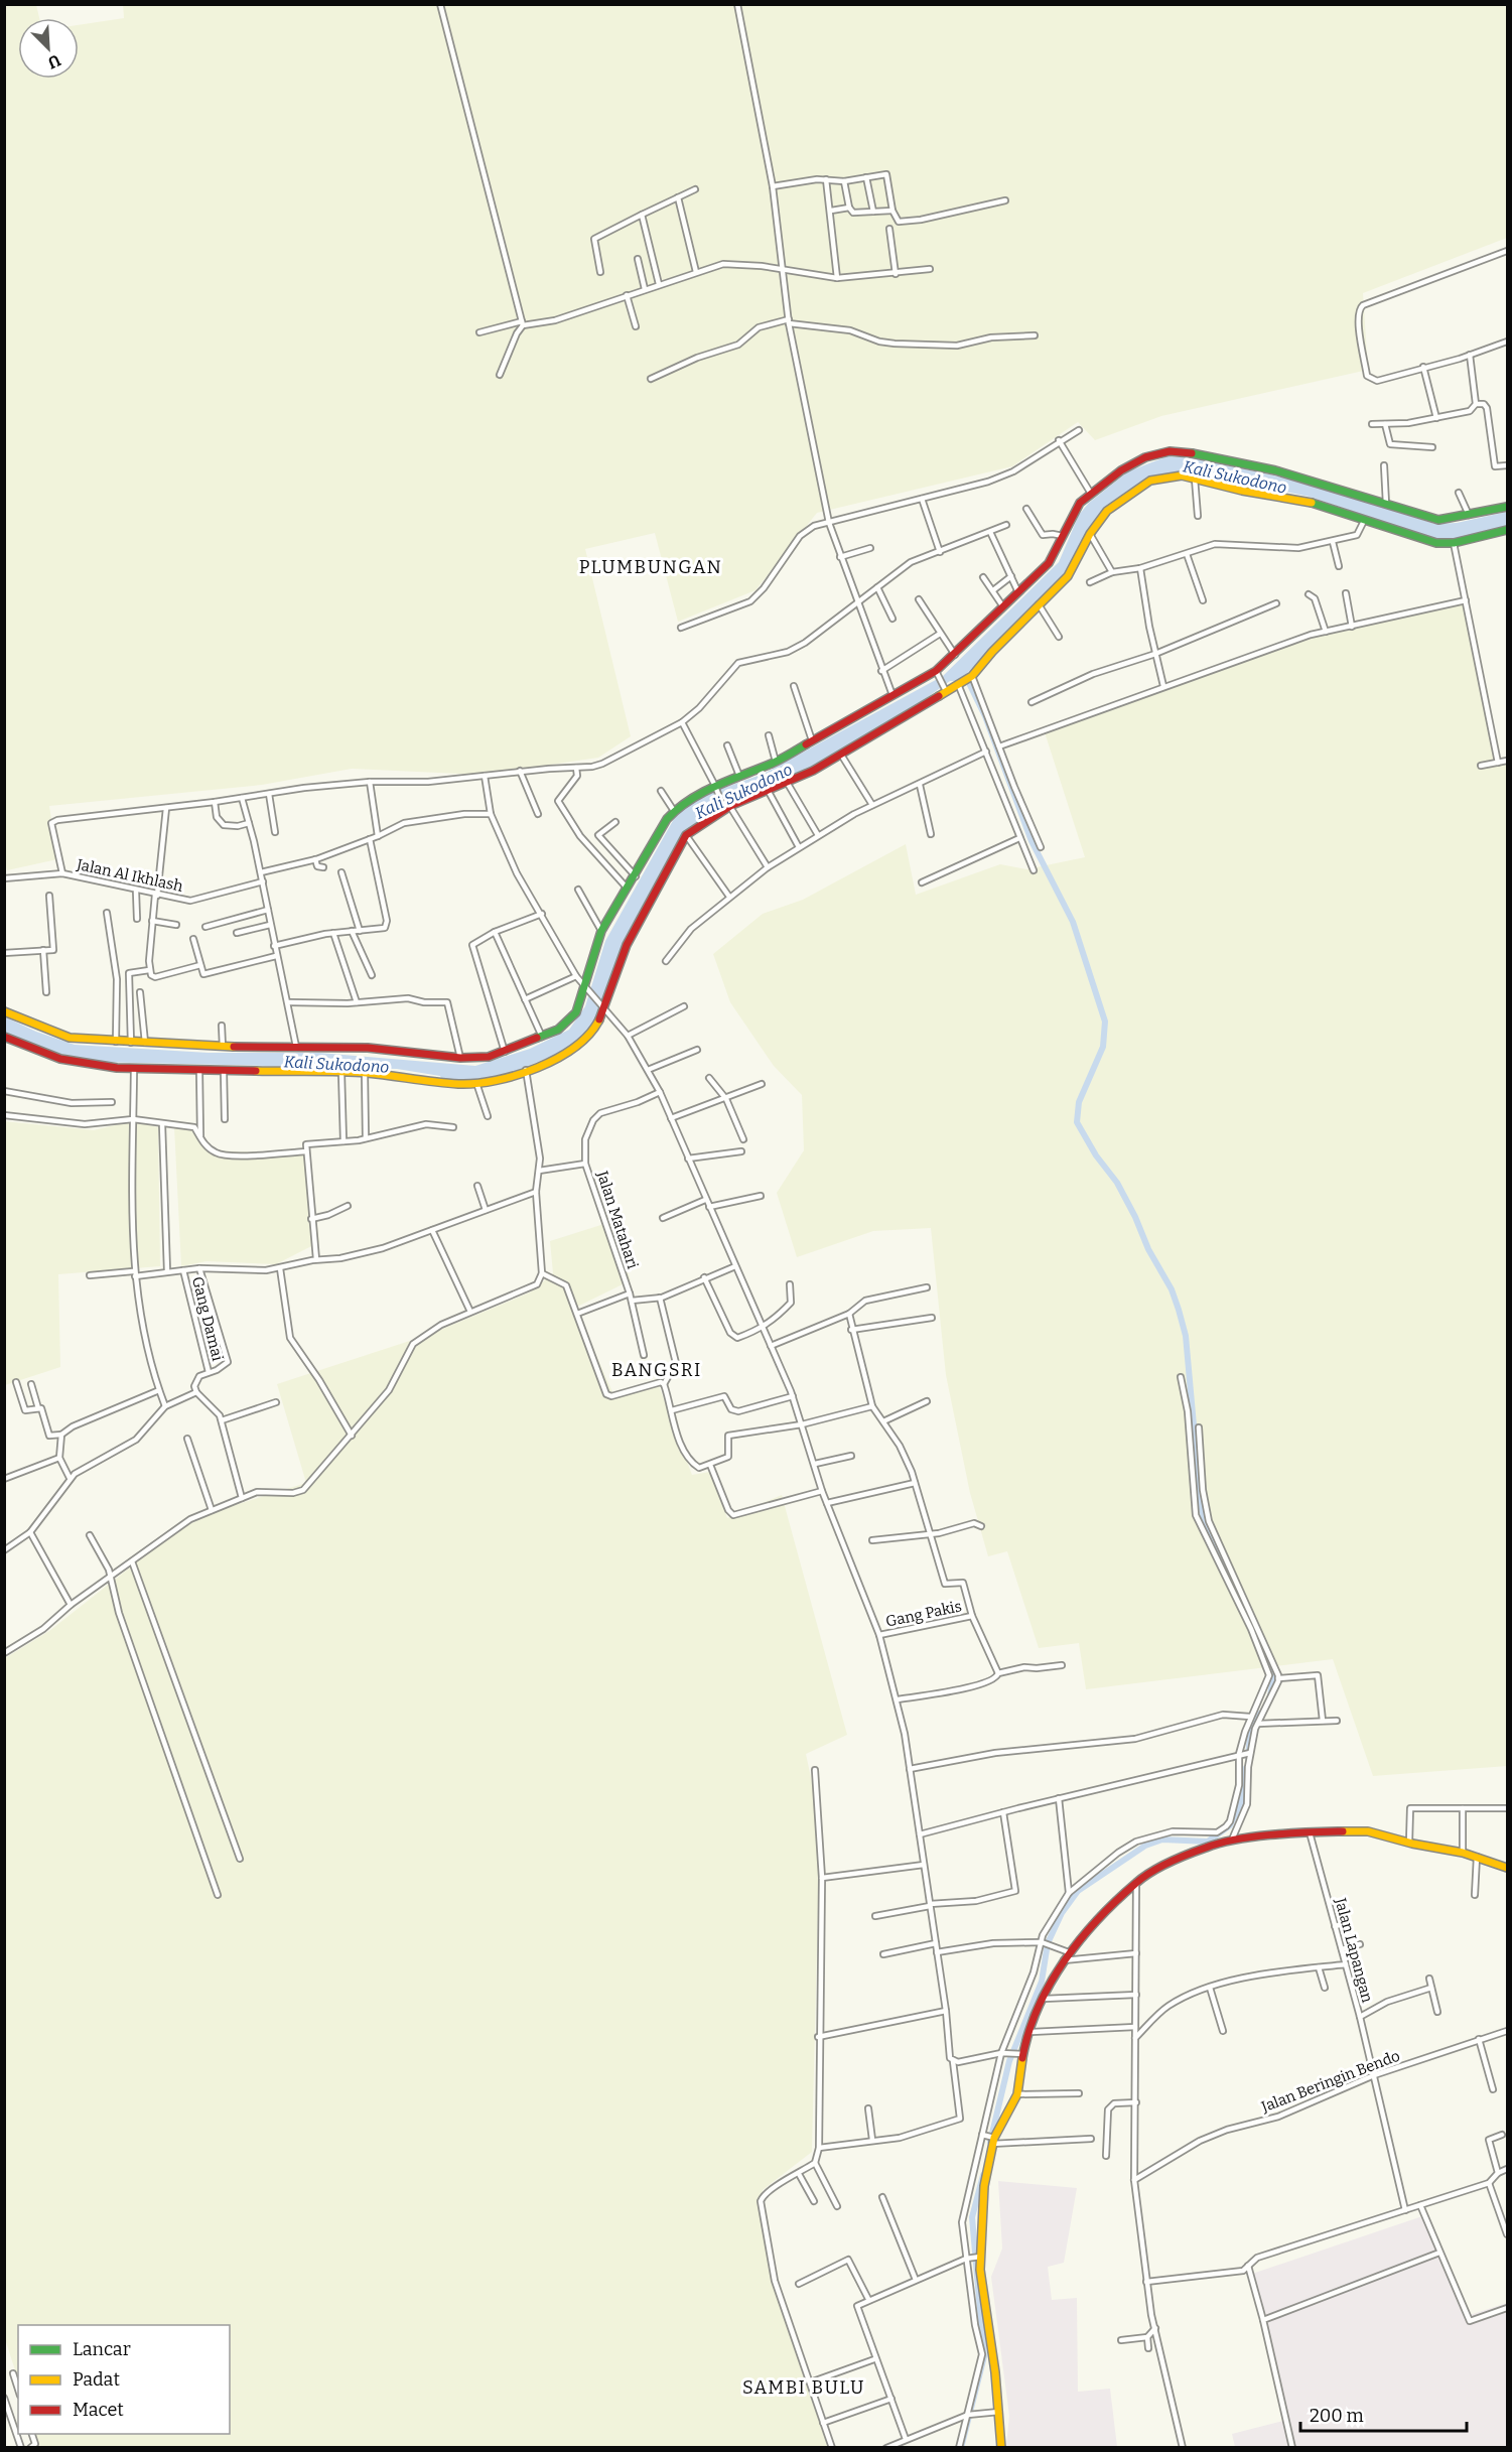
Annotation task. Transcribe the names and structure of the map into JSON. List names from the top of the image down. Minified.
{"streets":{"street":["Jalan Al Ikhlash","Jalan Matahari","Gang Damai","Gang Pakis","Jalan Lapangan","Jalan Beringin Bendo"]},"crossings":[["Jalan Lapangan","Jalan Beringin Bendo"]],"districts":["PLUMBUNGAN","BANGSRI","SAMBI BULU"],"water":["Kali Sukodono"],"legend":["Lancar","Padat","Macet"],"scale_bar":"200 m","north":"bottom right"}
